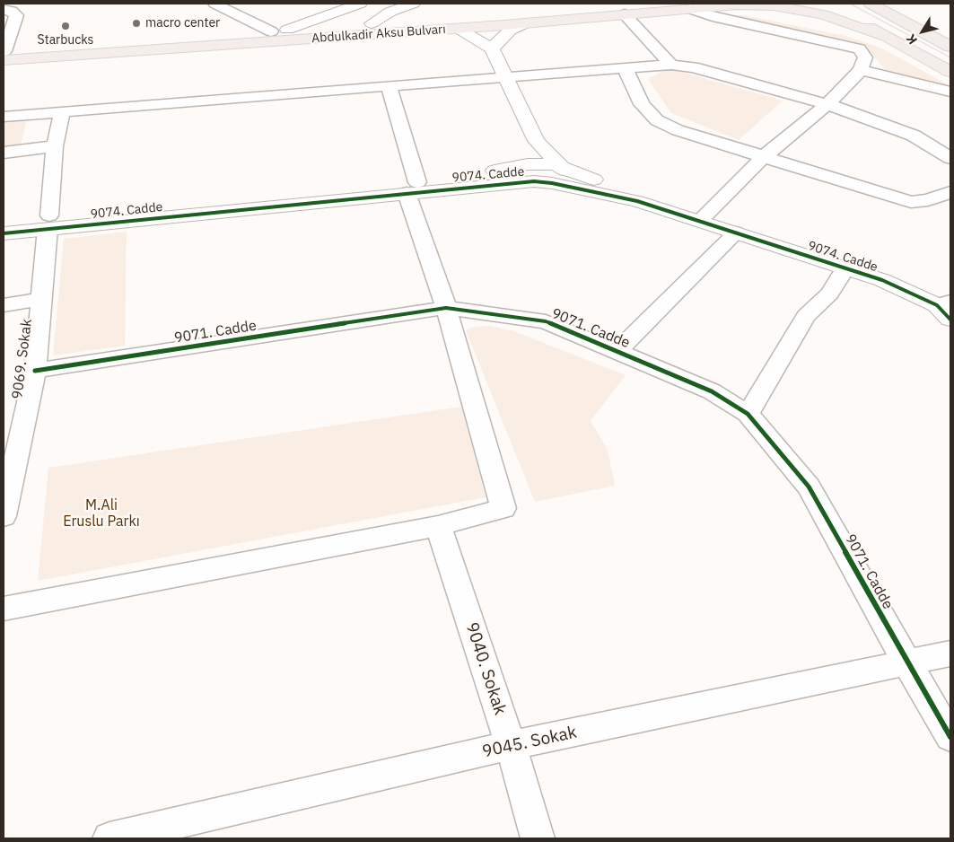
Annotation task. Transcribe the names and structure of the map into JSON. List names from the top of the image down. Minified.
{"streets":{"main road":["Abdulkadir Aksu Bulvarı"],"street":["9074. Cadde","9071. Cadde","9069. Sokak","9040. Sokak","9045. Sokak"]},"crossings":[["9074. Cadde","9069. Sokak"],["9071. Cadde","9069. Sokak"],["9071. Cadde","9045. Sokak"],["9040. Sokak","9045. Sokak"]],"parks":["M.Ali Eruslu Parkı"],"places":["macro center","Starbucks"],"north":"bottom left"}
